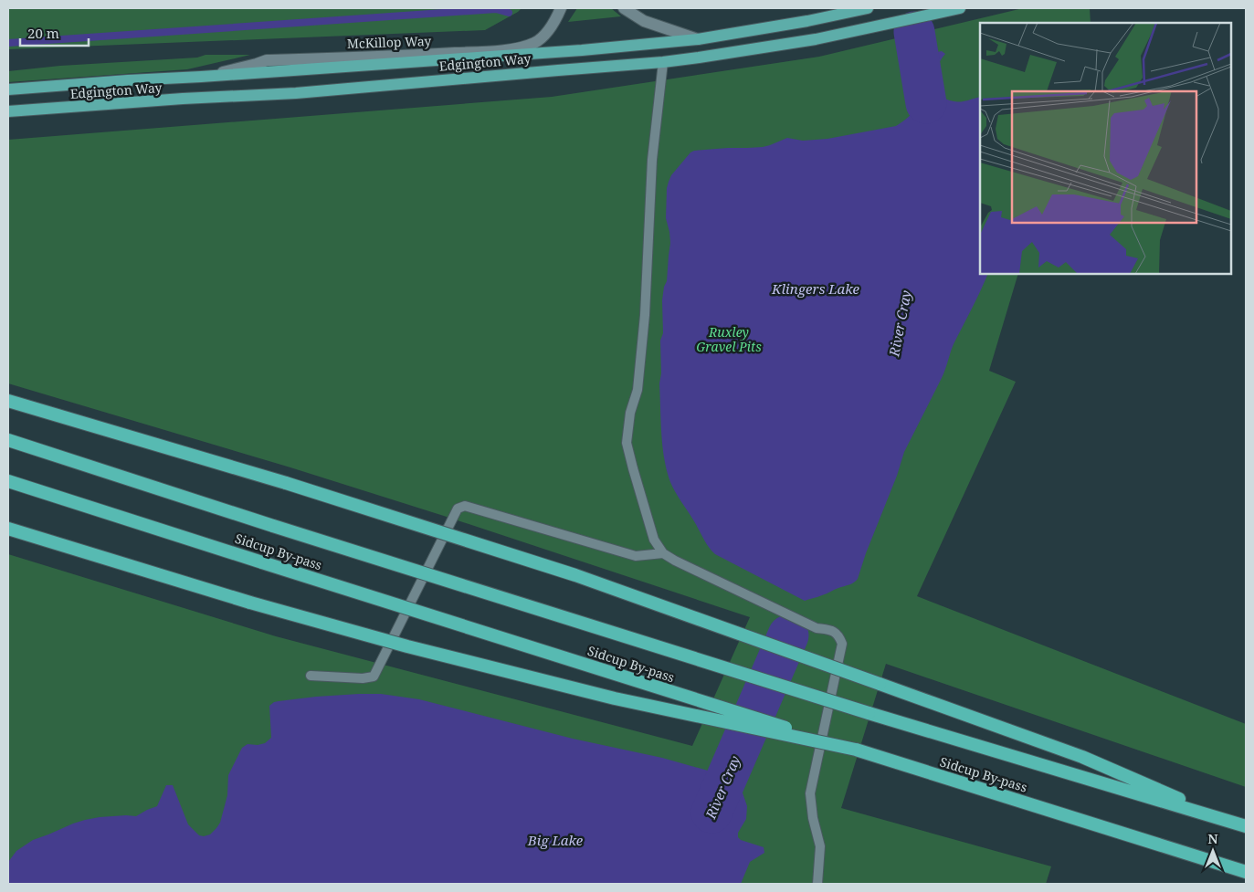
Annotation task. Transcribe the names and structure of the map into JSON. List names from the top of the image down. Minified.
{"streets":{"highway":["Sidcup By-pass"],"main road":["Edgington Way"],"street":["McKillop Way"]},"crossings":[["McKillop Way","Edgington Way"]],"water":["Klingers Lake","River Cray","Big Lake"],"parks":["Ruxley Gravel Pits"],"scale_bar":"20 m","north":"top"}
